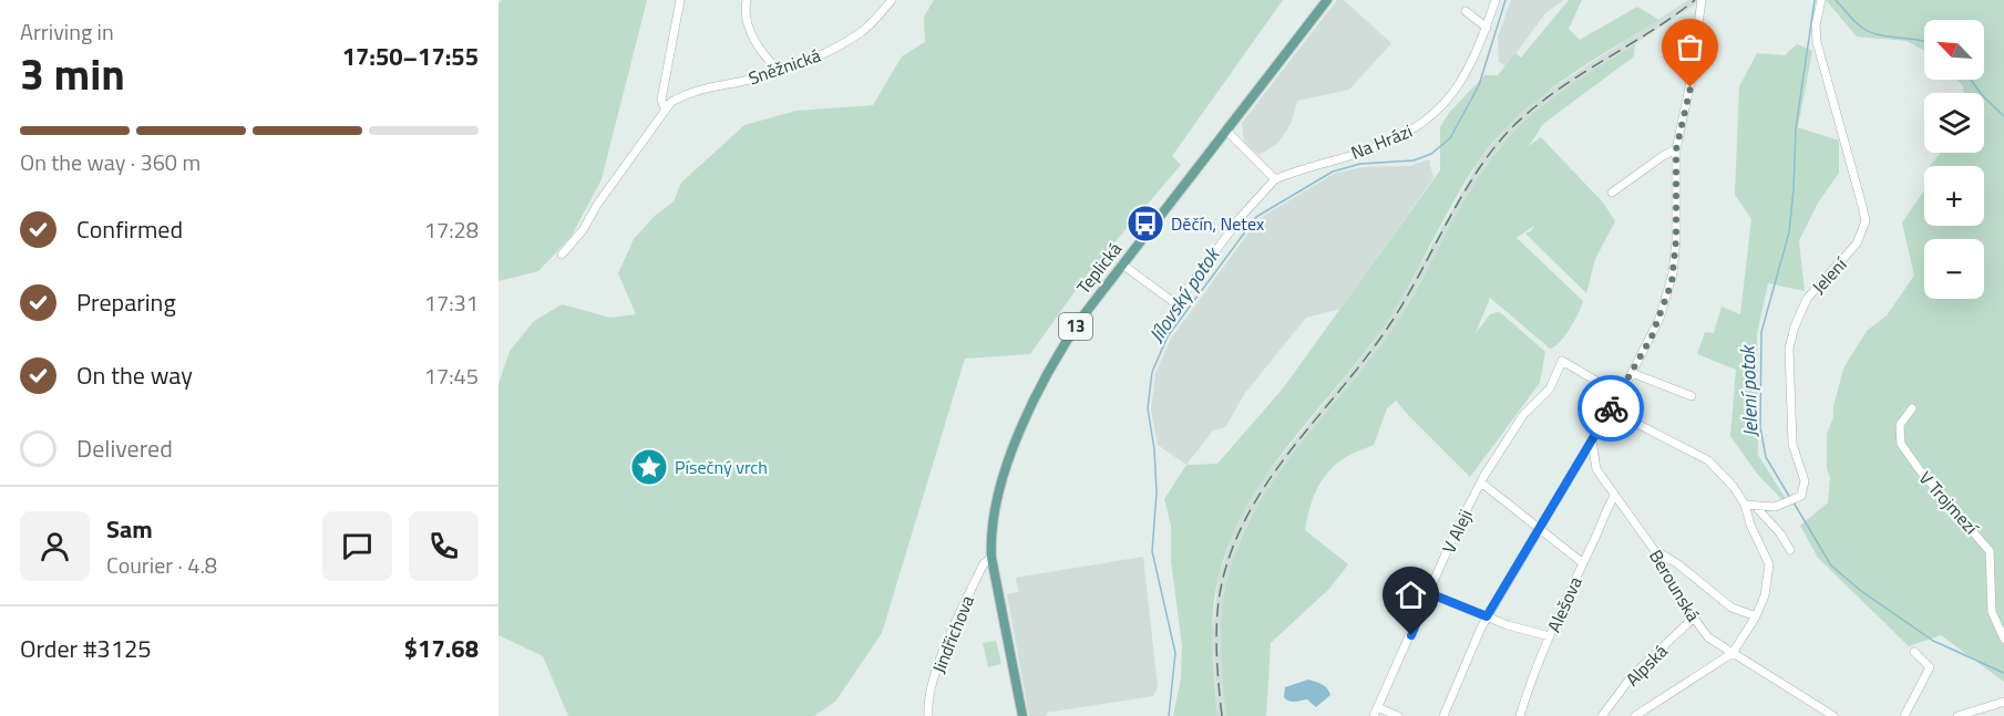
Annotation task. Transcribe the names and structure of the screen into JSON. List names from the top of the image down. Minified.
{"streets":{"main road":["Teplická","13"],"street":["Sněžnická","Na Hrázi","Jelení","V Trojmezí","V Aleji","Berounská","Alešova","Jindřichova","Alpská"]},"crossings":[["Teplická","Jindřichova"],["Berounská","Alešova"],["Berounská","Alpská"]],"water":["Jílovský potok","Jelení potok"],"places":{"bus stop":["Děčín, Netex"],"place":["Písečný vrch"]},"north":"top left","page":{"heading":["3 min","Arriving in","17:50–17:55"],"panel":["Sam","Courier · 4.8","Order #3125","$17.68"],"map_buttons":["+","−"],"bar":"On the way · 360 m","list":[["Confirmed","17:28"],["Preparing","17:31"],["On the way","17:45"],"Delivered"]}}
